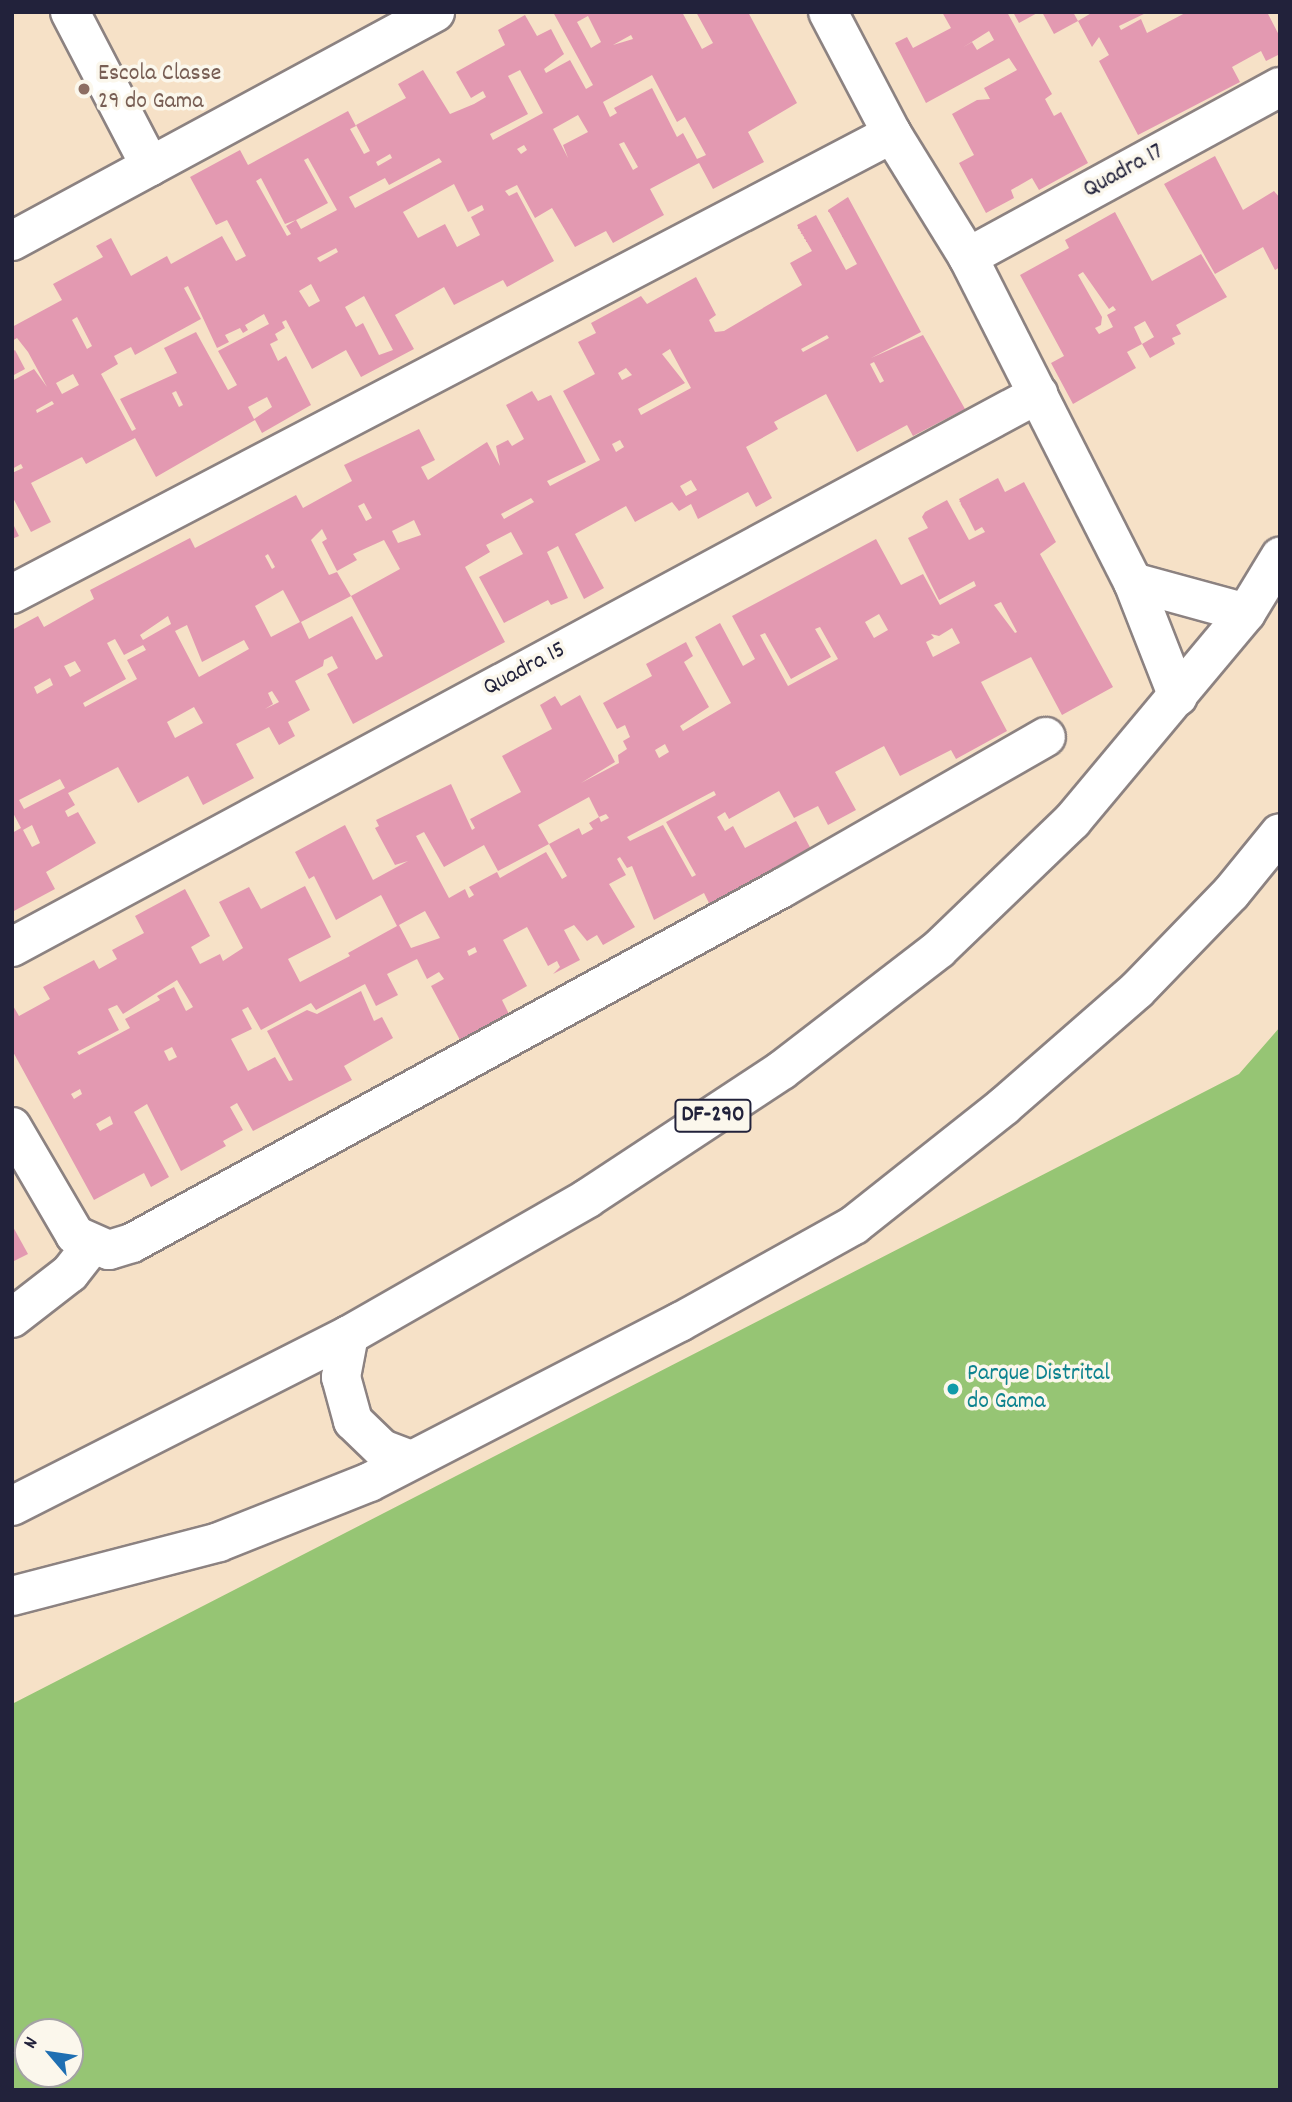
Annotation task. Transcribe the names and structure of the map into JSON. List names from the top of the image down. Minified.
{"streets":{"main road":["Quadra 17","Quadra 15","DF-290"]},"places":["Escola Classe 29 do Gama","Parque Distrital do Gama"],"north":"top left"}
